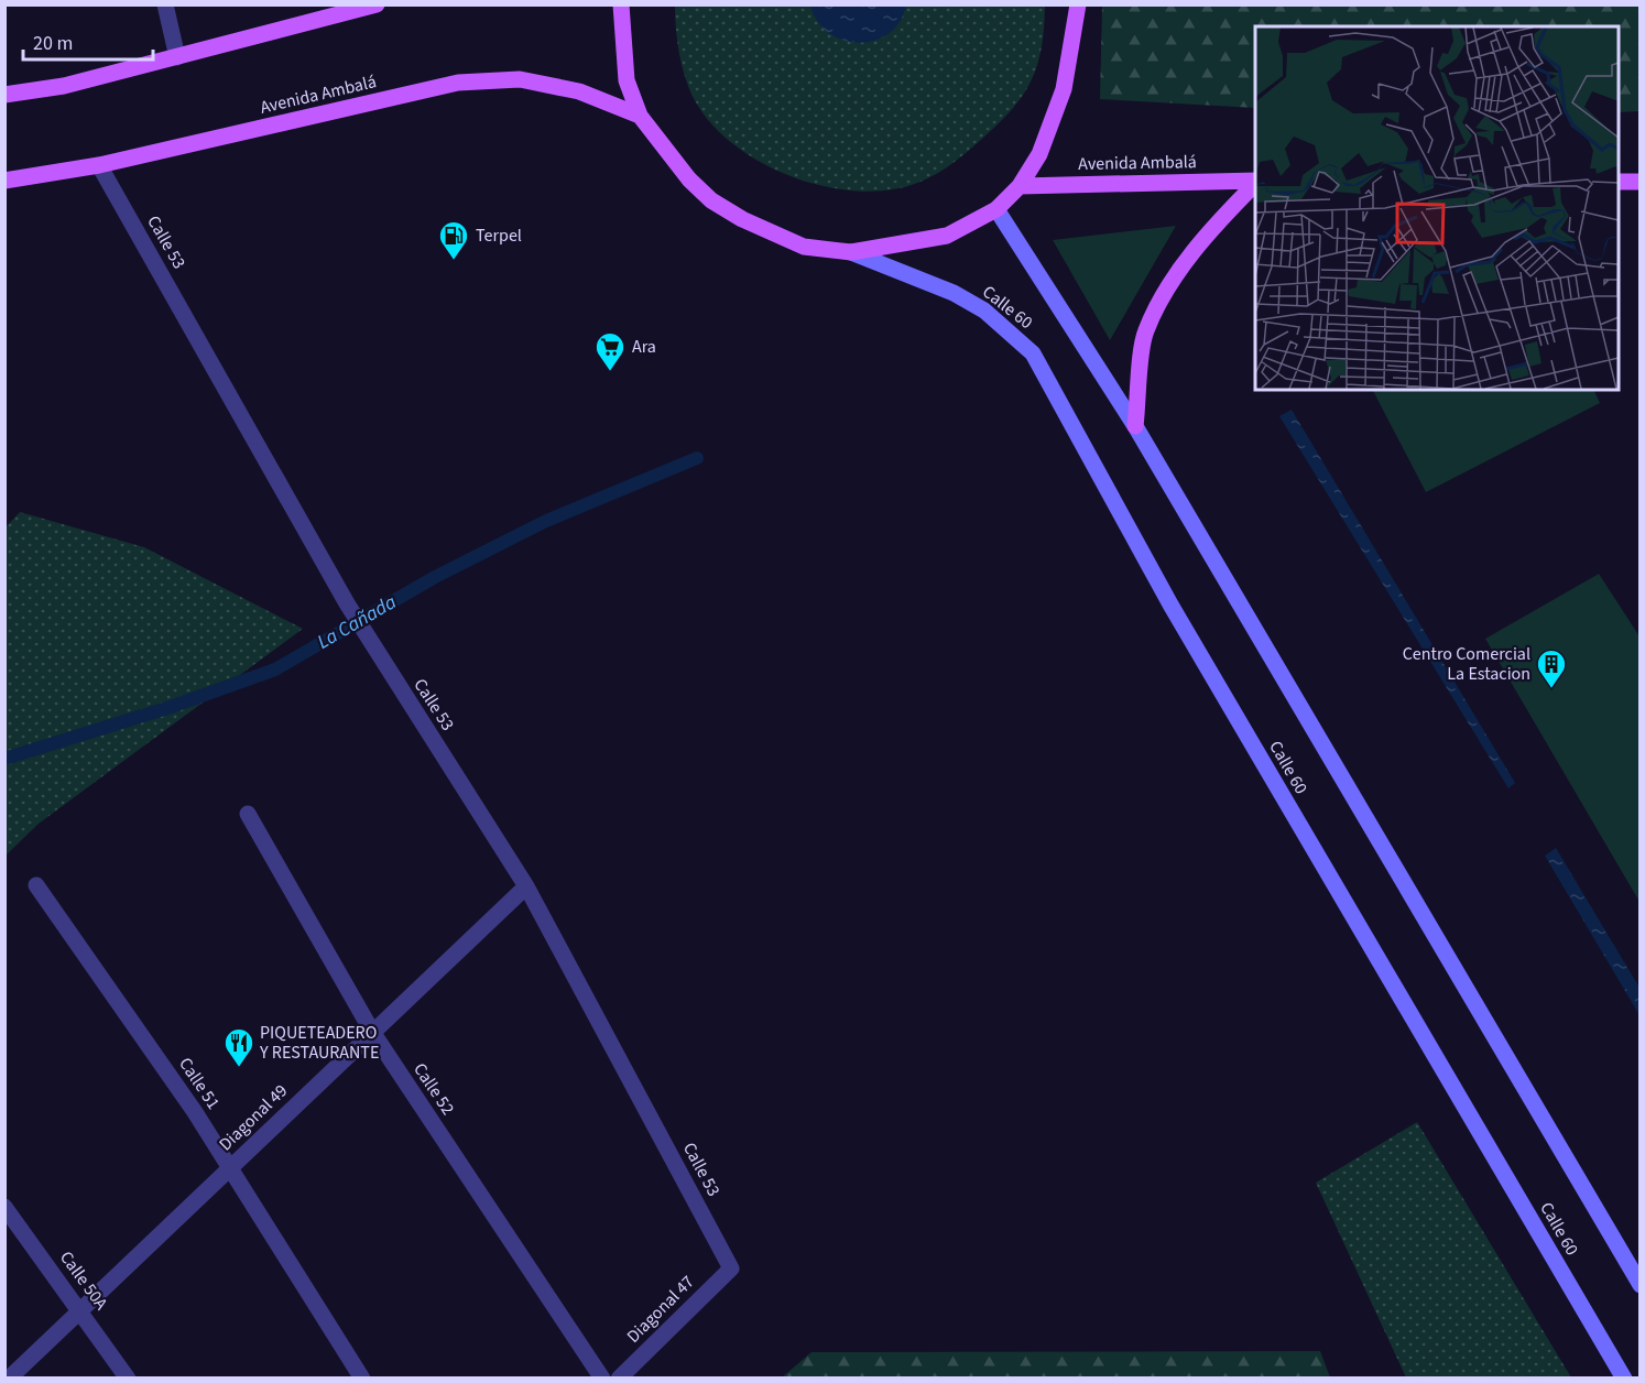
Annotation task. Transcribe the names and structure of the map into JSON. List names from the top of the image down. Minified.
{"streets":{"main road":["Avenida Ambalá","Calle 60"],"street":["Calle 53","Calle 51","Calle 52","Diagonal 49","Calle 50A","Diagonal 47"]},"crossings":[["Avenida Ambalá","Calle 53"],["Calle 53","Diagonal 49"],["Calle 53","Diagonal 47"],["Calle 51","Diagonal 49"],["Calle 52","Diagonal 49"],["Diagonal 49","Calle 50A"]],"water":["La Cañada"],"places":{"fuel station":["Terpel"],"supermarket":["Ara"],"building":["Centro Comercial La Estacion"],"restaurant":["PIQUETEADERO Y RESTAURANTE"]},"scale_bar":"20 m"}
